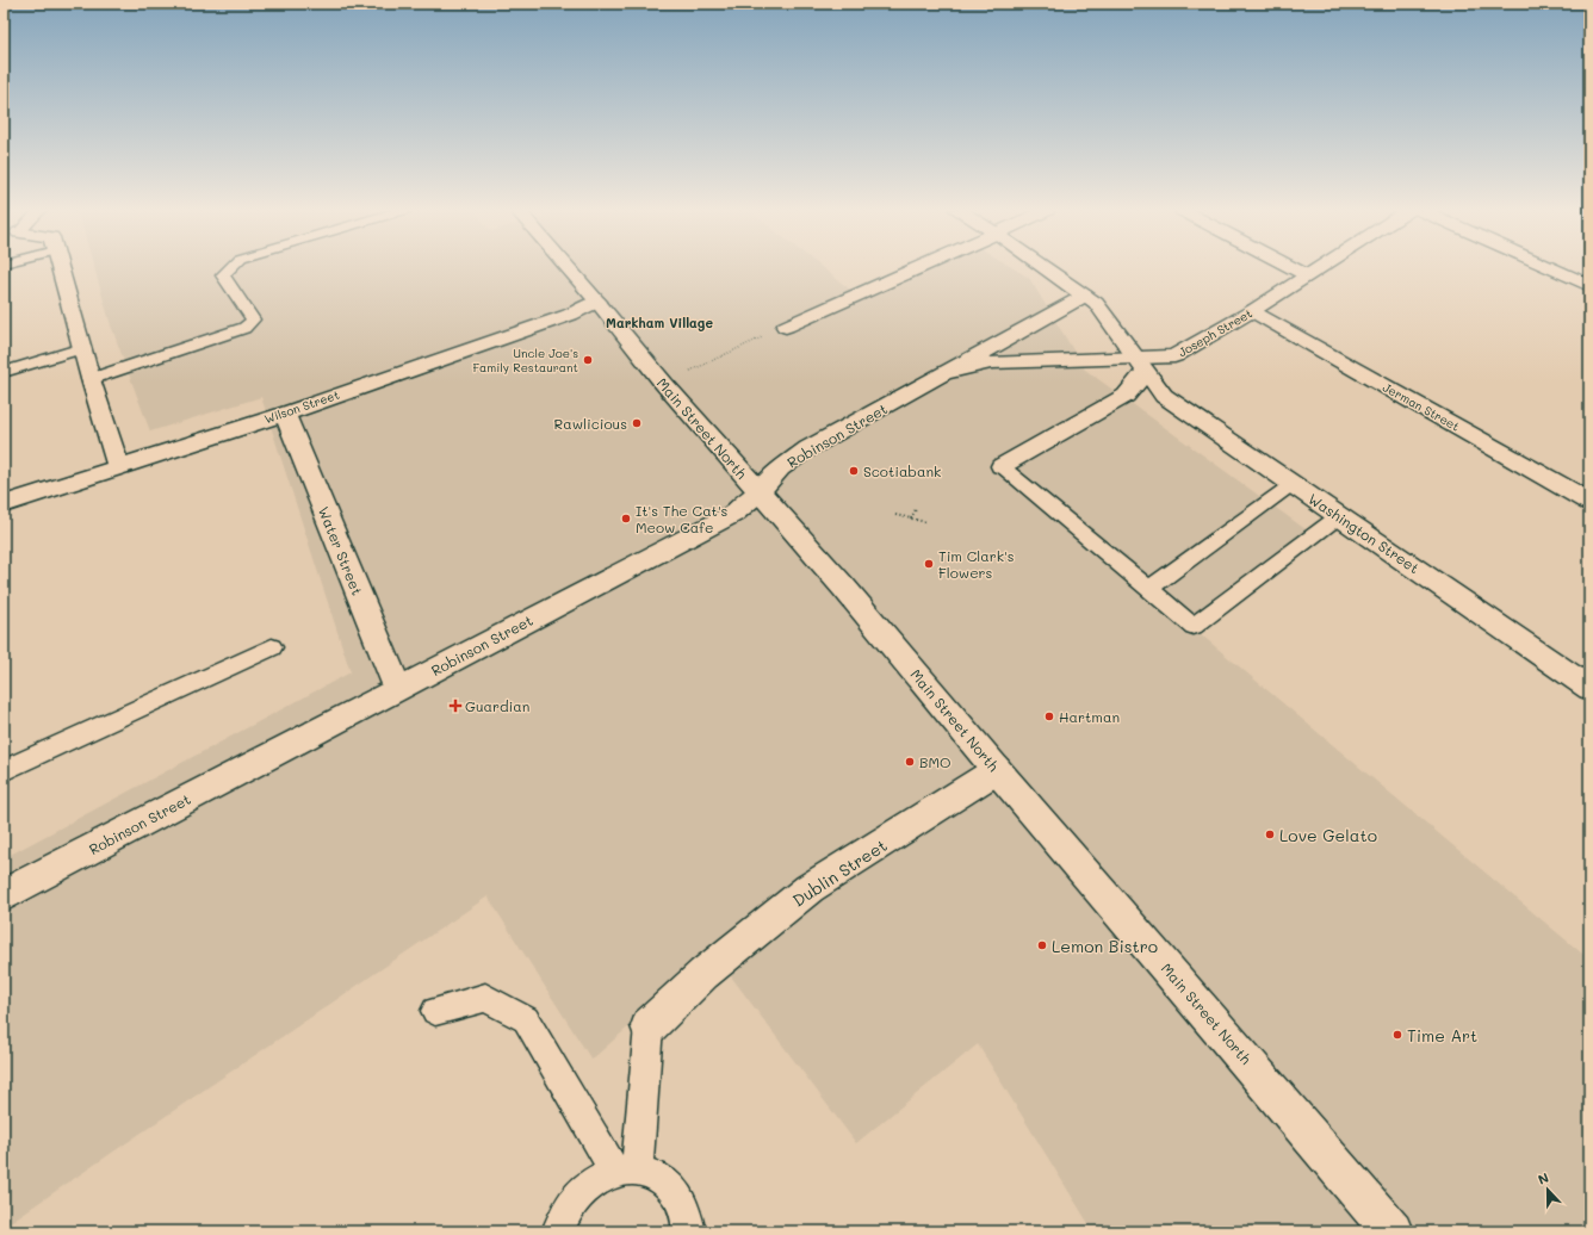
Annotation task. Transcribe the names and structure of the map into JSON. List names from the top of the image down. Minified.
{"streets":{"street":["Joseph Street","Wilson Street","Jerman Street","Main Street North","Robinson Street","Washington Street","Water Street","Dublin Street"]},"crossings":[["Joseph Street","Jerman Street"],["Joseph Street","Robinson Street"],["Joseph Street","Washington Street"],["Wilson Street","Main Street North"],["Wilson Street","Water Street"],["Main Street North","Robinson Street"],["Main Street North","Dublin Street"],["Robinson Street","Washington Street"],["Robinson Street","Water Street"]],"districts":["Markham Village"],"places":{"other":["Uncle Joe's Family Restaurant","Rawlicious","Scotiabank","It's The Cat's Meow Cafe","Tim Clark's Flowers","Hartman","BMO","Love Gelato","Lemon Bistro","Time Art"],"health":["Guardian"]},"north":"top"}
